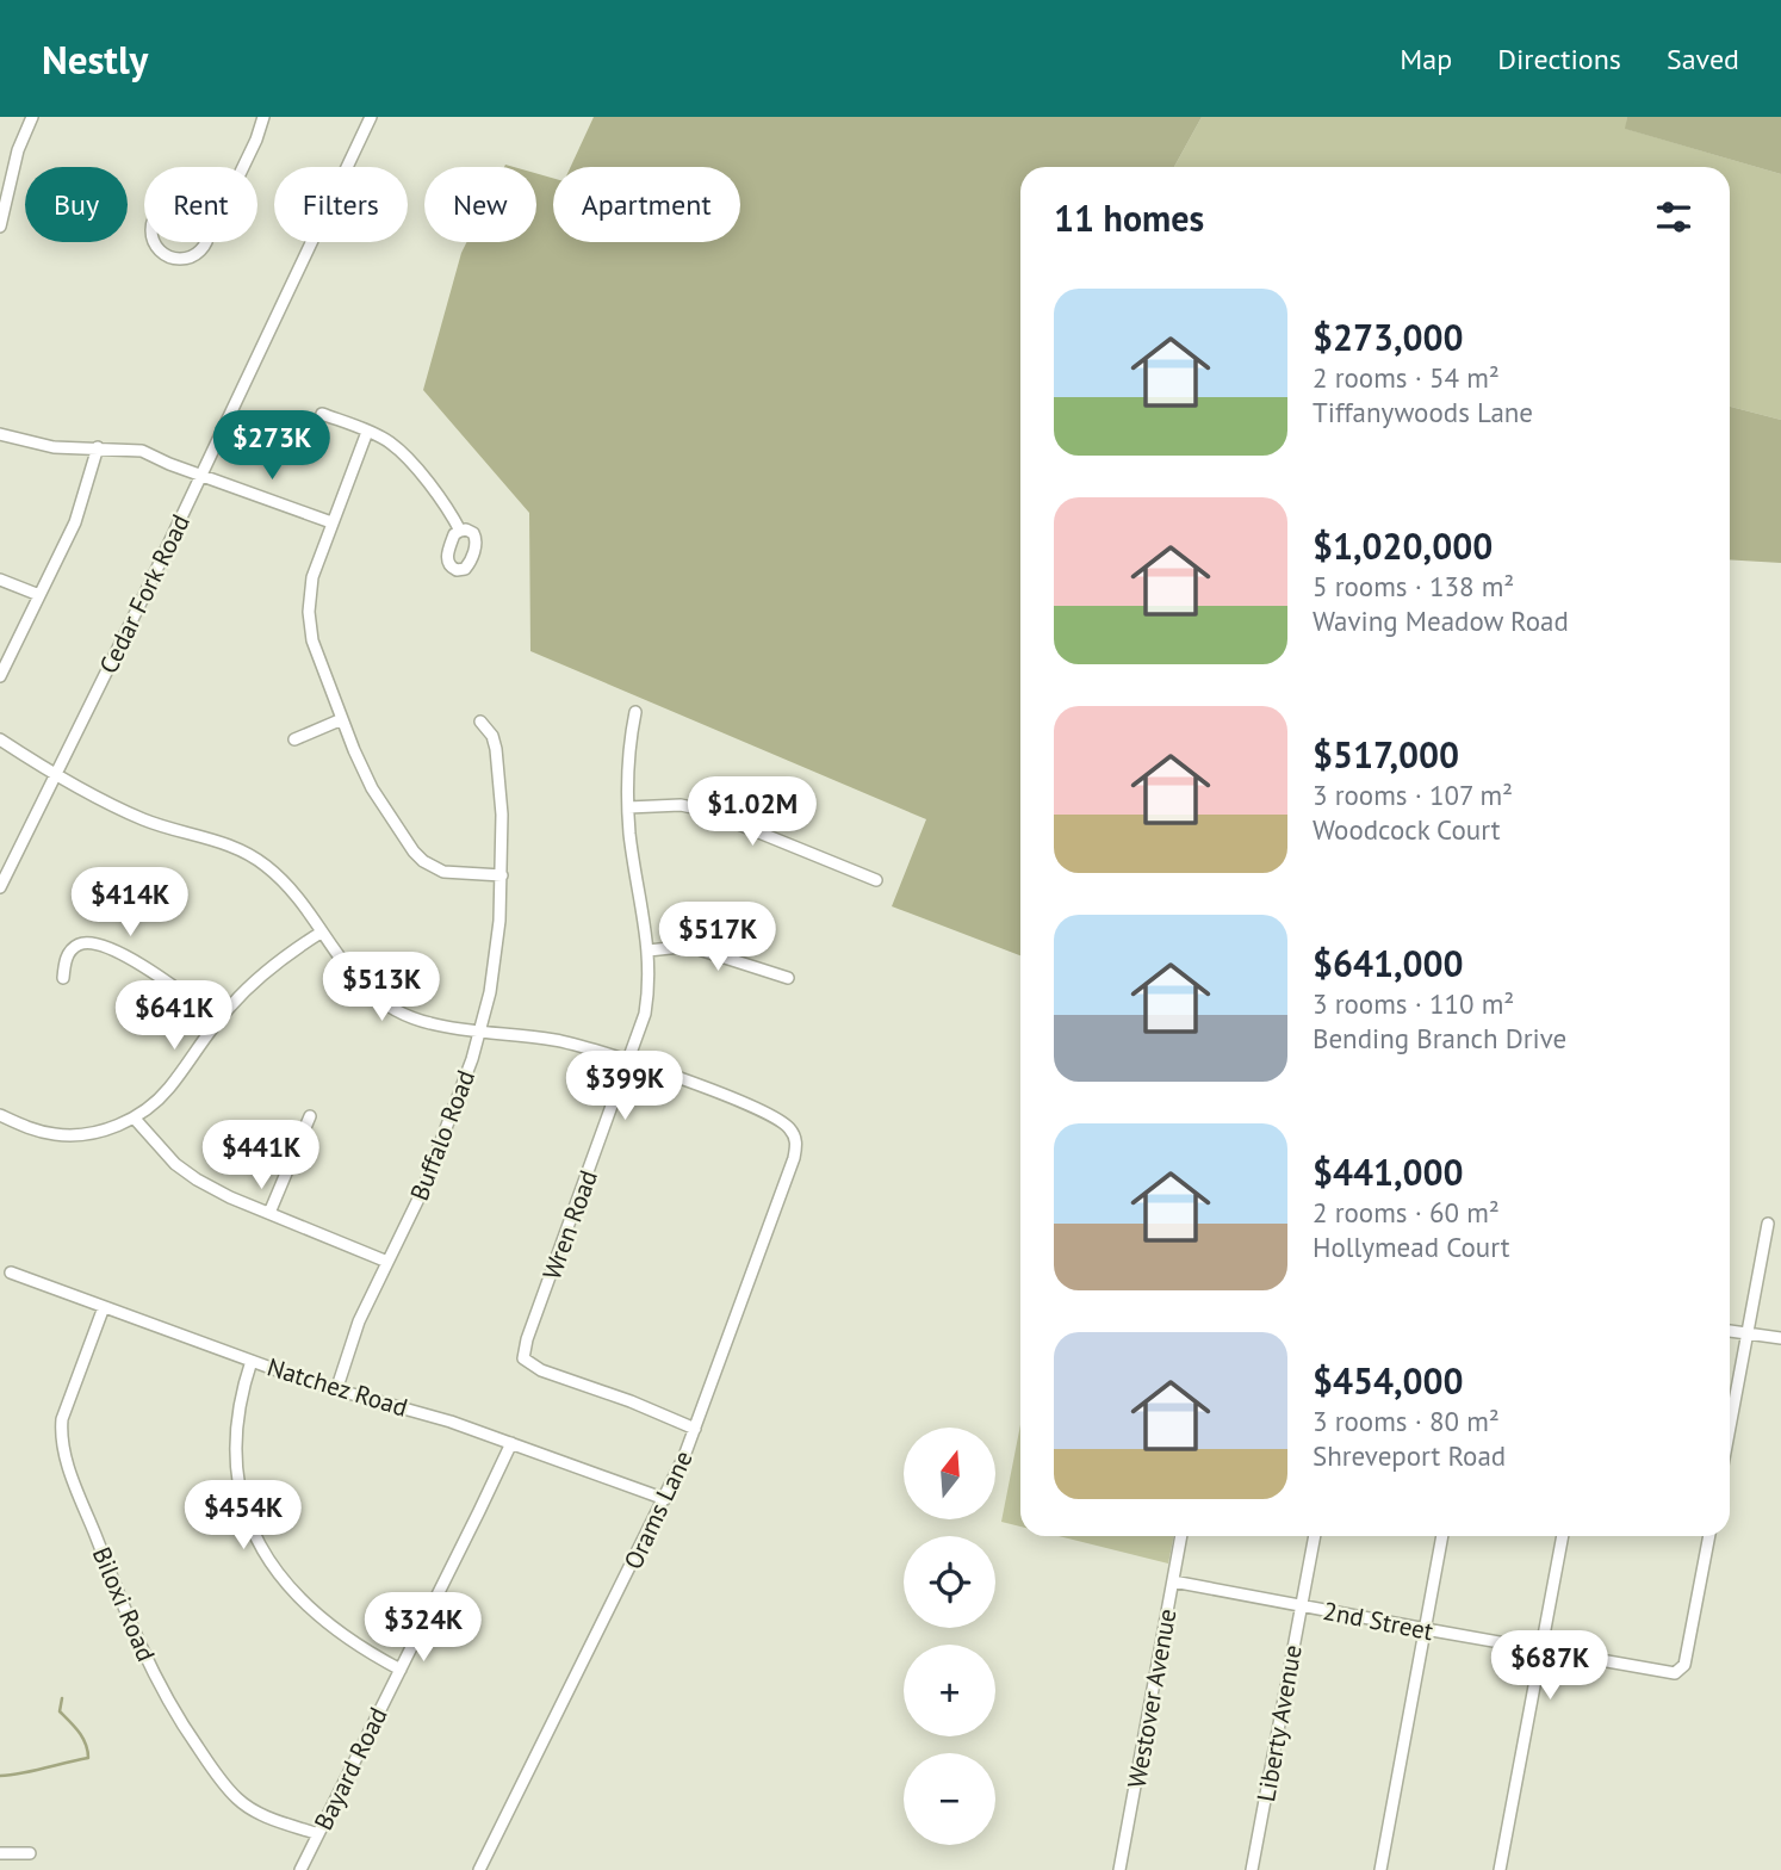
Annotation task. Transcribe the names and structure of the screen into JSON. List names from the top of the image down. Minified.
{"streets":{"street":["Cedar Fork Road","Buffalo Road","Wren Road","Natchez Road","Orams Lane","Biloxi Road","2nd Street","Westover Avenue","Liberty Avenue","Bayard Road"]},"crossings":[["Buffalo Road","Natchez Road"],["Wren Road","Orams Lane"],["Natchez Road","Orams Lane"],["Natchez Road","Biloxi Road"],["Natchez Road","Bayard Road"],["Biloxi Road","Bayard Road"],["2nd Street","Westover Avenue"],["2nd Street","Liberty Avenue"]],"north":"top","page":{"header":"Nestly","nav":["Map","Directions","Saved"],"chip":["Buy","Rent","Filters","New","Apartment"],"heading":"11 homes","list":[{"name":"$273,000","note":"2 rooms · 54 m² · Tiffanywoods Lane"},{"name":"$1,020,000","note":"5 rooms · 138 m² · Waving Meadow Road"},{"name":"$517,000","note":"3 rooms · 107 m² · Woodcock Court"},{"name":"$641,000","note":"3 rooms · 110 m² · Bending Branch Drive"},{"name":"$441,000","note":"2 rooms · 60 m² · Hollymead Court"},{"name":"$454,000","note":"3 rooms · 80 m² · Shreveport Road"}],"price":["$273K","$1.02M","$414K","$517K","$513K","$641K","$399K","$441K","$454K","$324K","$687K"],"map_buttons":["+","−"]}}
